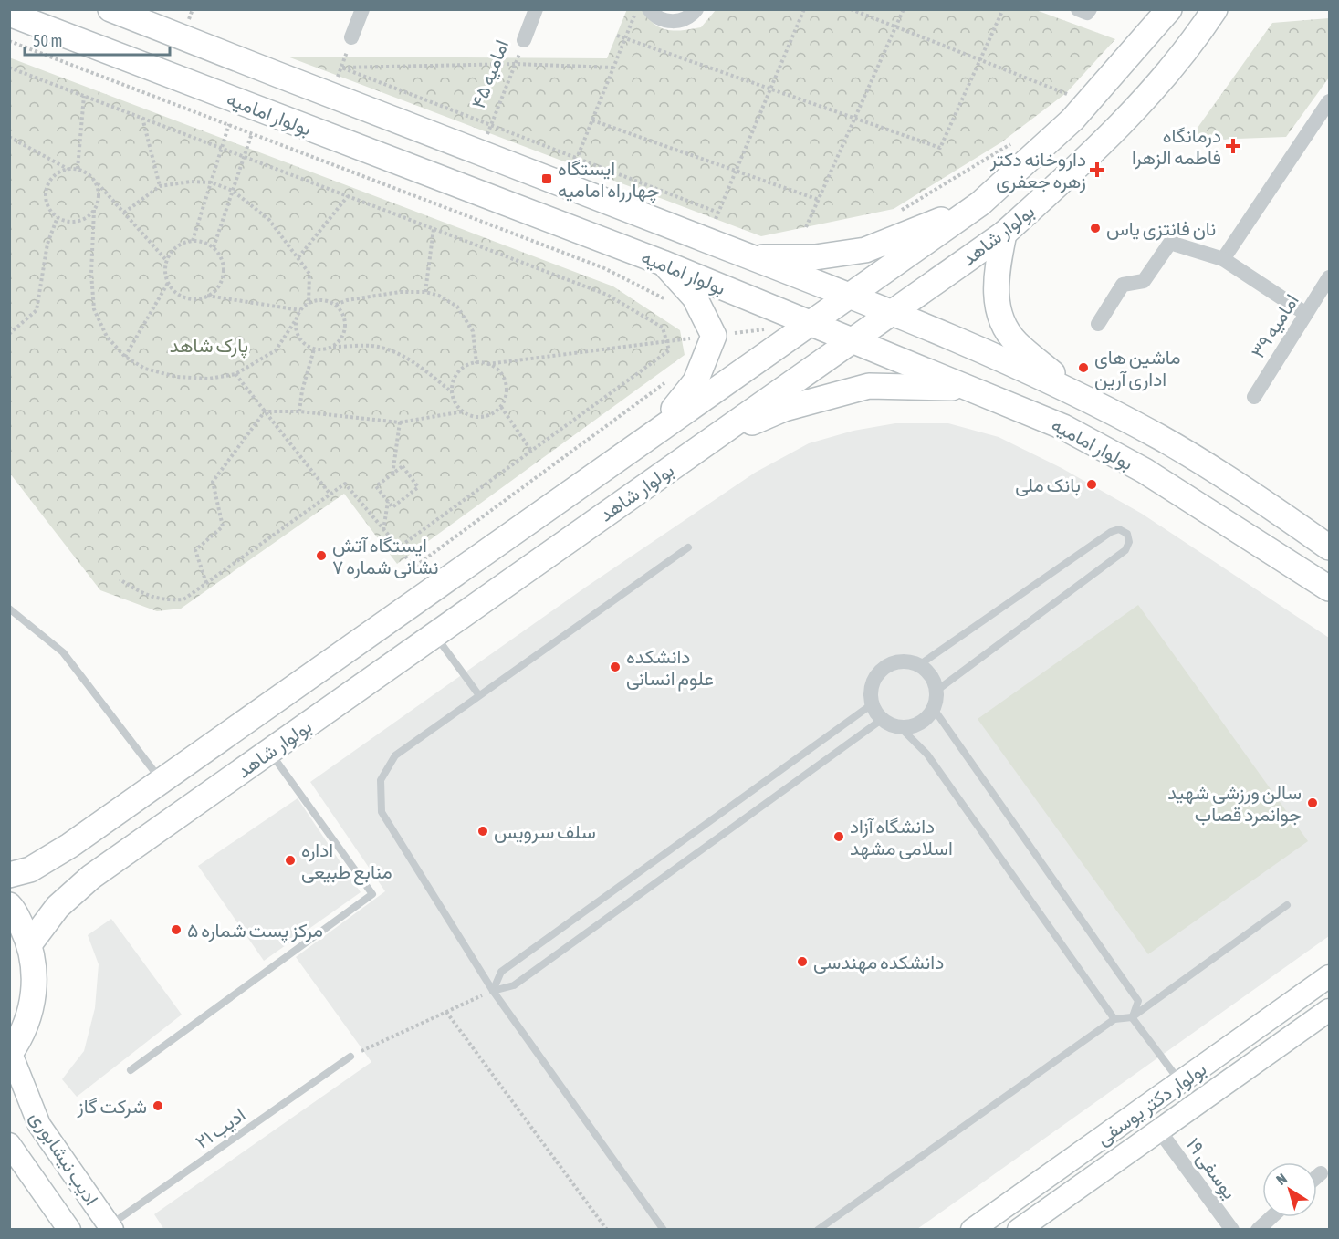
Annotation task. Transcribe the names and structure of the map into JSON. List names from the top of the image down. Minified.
{"streets":{"main road":["بولوار امامیه","بولوار شاهد"],"street":["امامیه ۴۵","امامیه ۳۹","بولوار دکتر یوسفی","ادیب نیشابوری","یوسفی ۱۹"],"lane":["ادیب ۲۱"]},"crossings":[["امامیه ۴۵","بولوار امامیه"],["بولوار امامیه","بولوار شاهد"],["بولوار دکتر یوسفی","یوسفی ۱۹"],["ادیب ۲۱","ادیب نیشابوری"]],"parks":["پارک شاهد"],"places":{"health":["درمانگاه فاطمه الزهرا","داروخانه دکتر زهره جعفری"],"transit":["ایستگاه چهارراه امامیه"],"other":["نان فانتزی یاس","ماشین های اداری آرین","بانک ملی","ایستگاه آتش نشانی شماره ۷","دانشکده علوم انسانی","سالن ورزشی شهید جوانمرد قصاب","سلف سرویس","دانشگاه آزاد اسلامی مشهد","اداره منابع طبیعی","مرکز پست شماره ۵","دانشکده مهندسی","شرکت گاز"]},"scale_bar":"50 m","north":"top left"}
